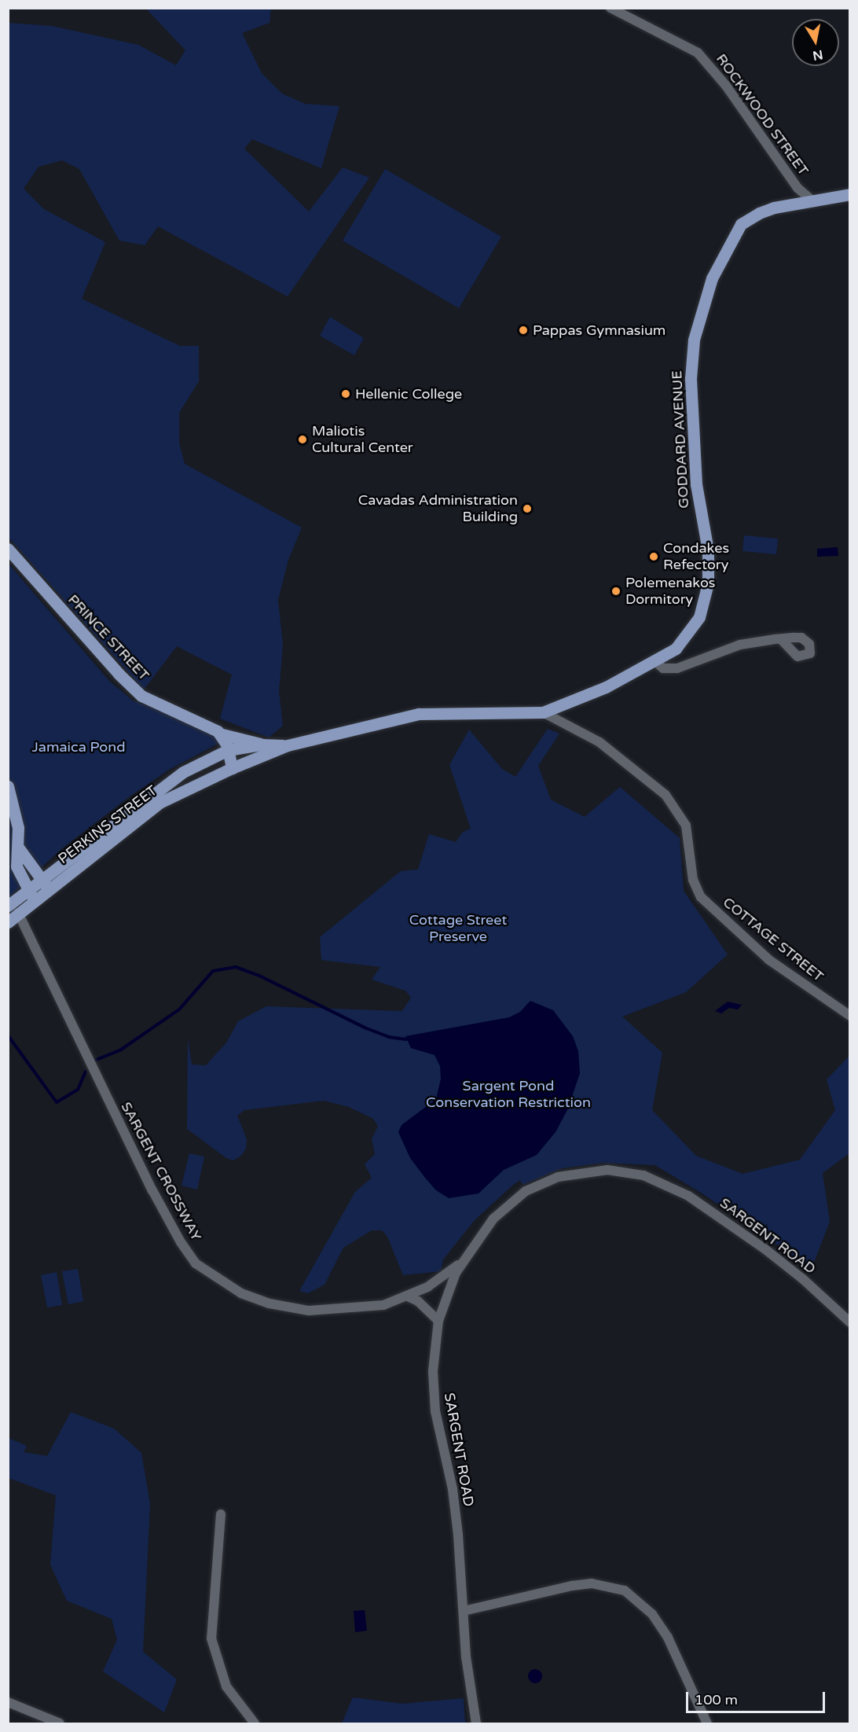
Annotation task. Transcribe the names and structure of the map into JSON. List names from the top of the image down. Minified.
{"streets":{"main road":["GODDARD AVENUE","PRINCE STREET","PERKINS STREET","COTTAGE STREET"],"street":["ROCKWOOD STREET","SARGENT CROSSWAY","SARGENT ROAD"]},"crossings":[["ROCKWOOD STREET","GODDARD AVENUE"],["GODDARD AVENUE","COTTAGE STREET"],["PRINCE STREET","PERKINS STREET"],["PERKINS STREET","COTTAGE STREET"],["PERKINS STREET","SARGENT CROSSWAY"],["SARGENT CROSSWAY","SARGENT ROAD"]],"parks":["Jamaica Pond","Cottage Street Preserve","Sargent Pond Conservation Restriction"],"places":["Pappas Gymnasium","Hellenic College","Maliotis Cultural Center","Cavadas Administration Building","Condakes Refectory","Polemenakos Dormitory"],"scale_bar":"100 m","north":"bottom"}
